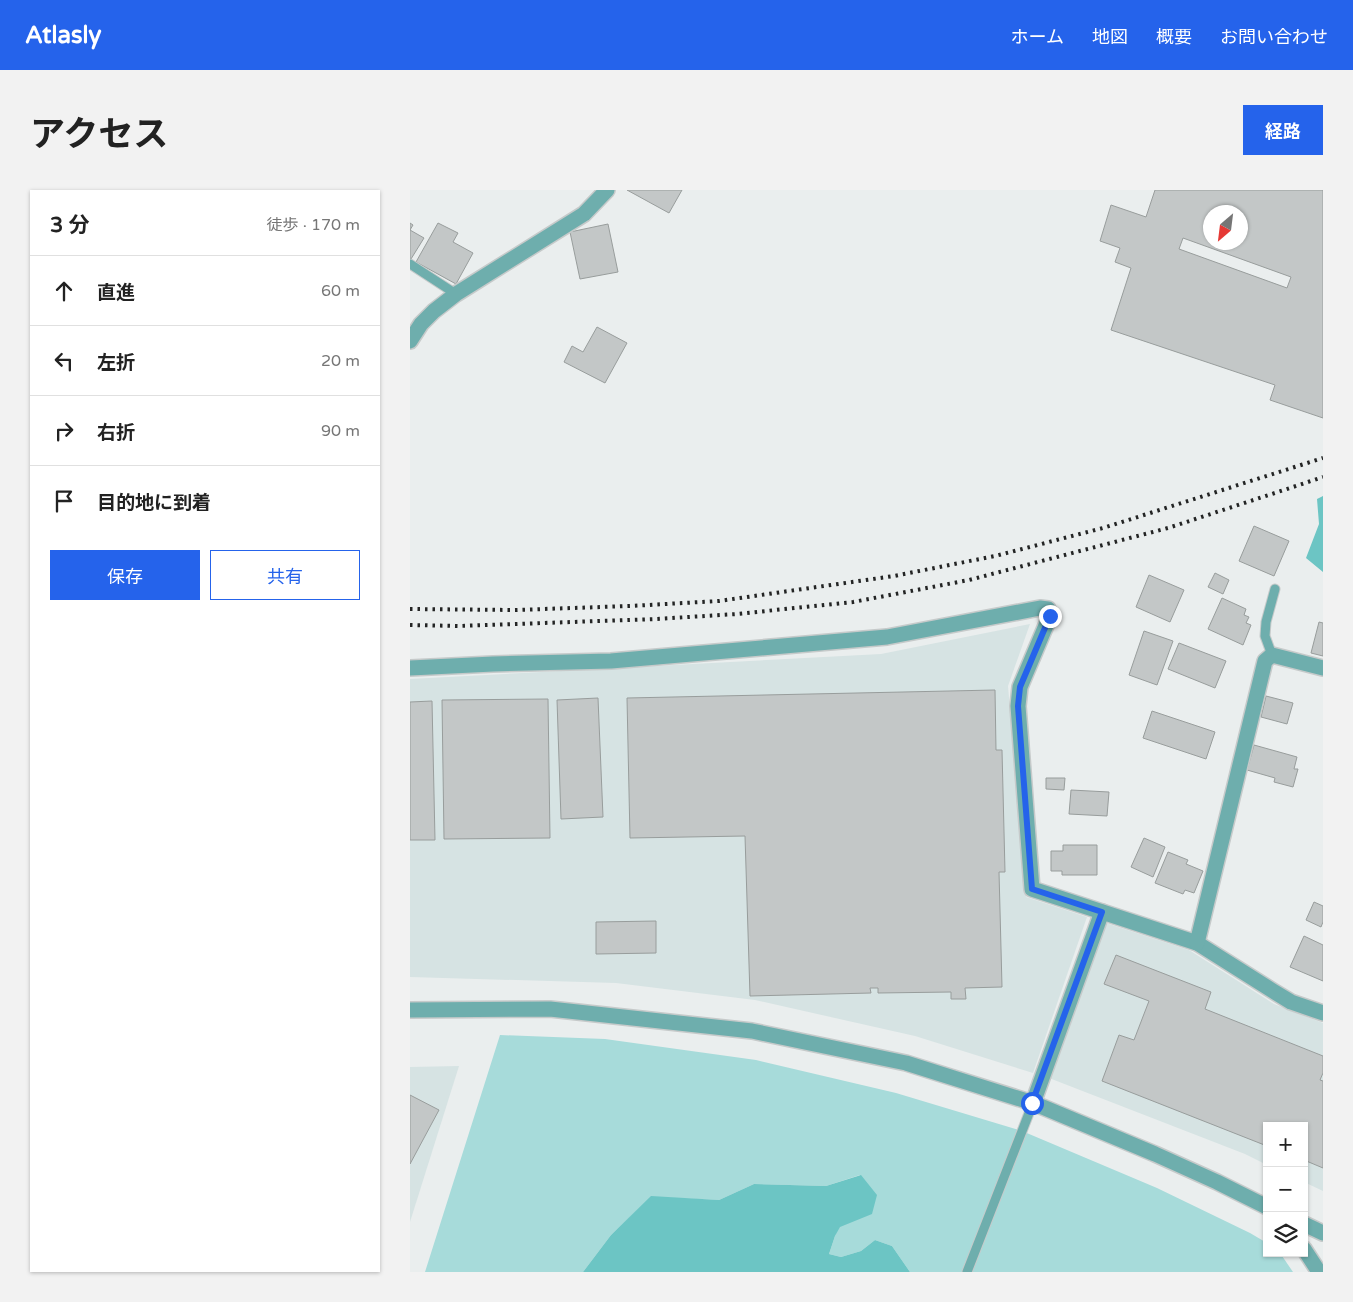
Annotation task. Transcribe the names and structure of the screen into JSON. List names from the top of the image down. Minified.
{"north":"bottom left","page":{"header":"Atlasly","nav":["ホーム","地図","概要","お問い合わせ"],"title":"アクセス","buttons":["経路",["保存","共有"]],"heading":["3 分","徒歩 · 170 m"],"list":[["直進","60 m"],["左折","20 m"],["右折","90 m"],"目的地に到着"],"map_buttons":["+","−"]}}
